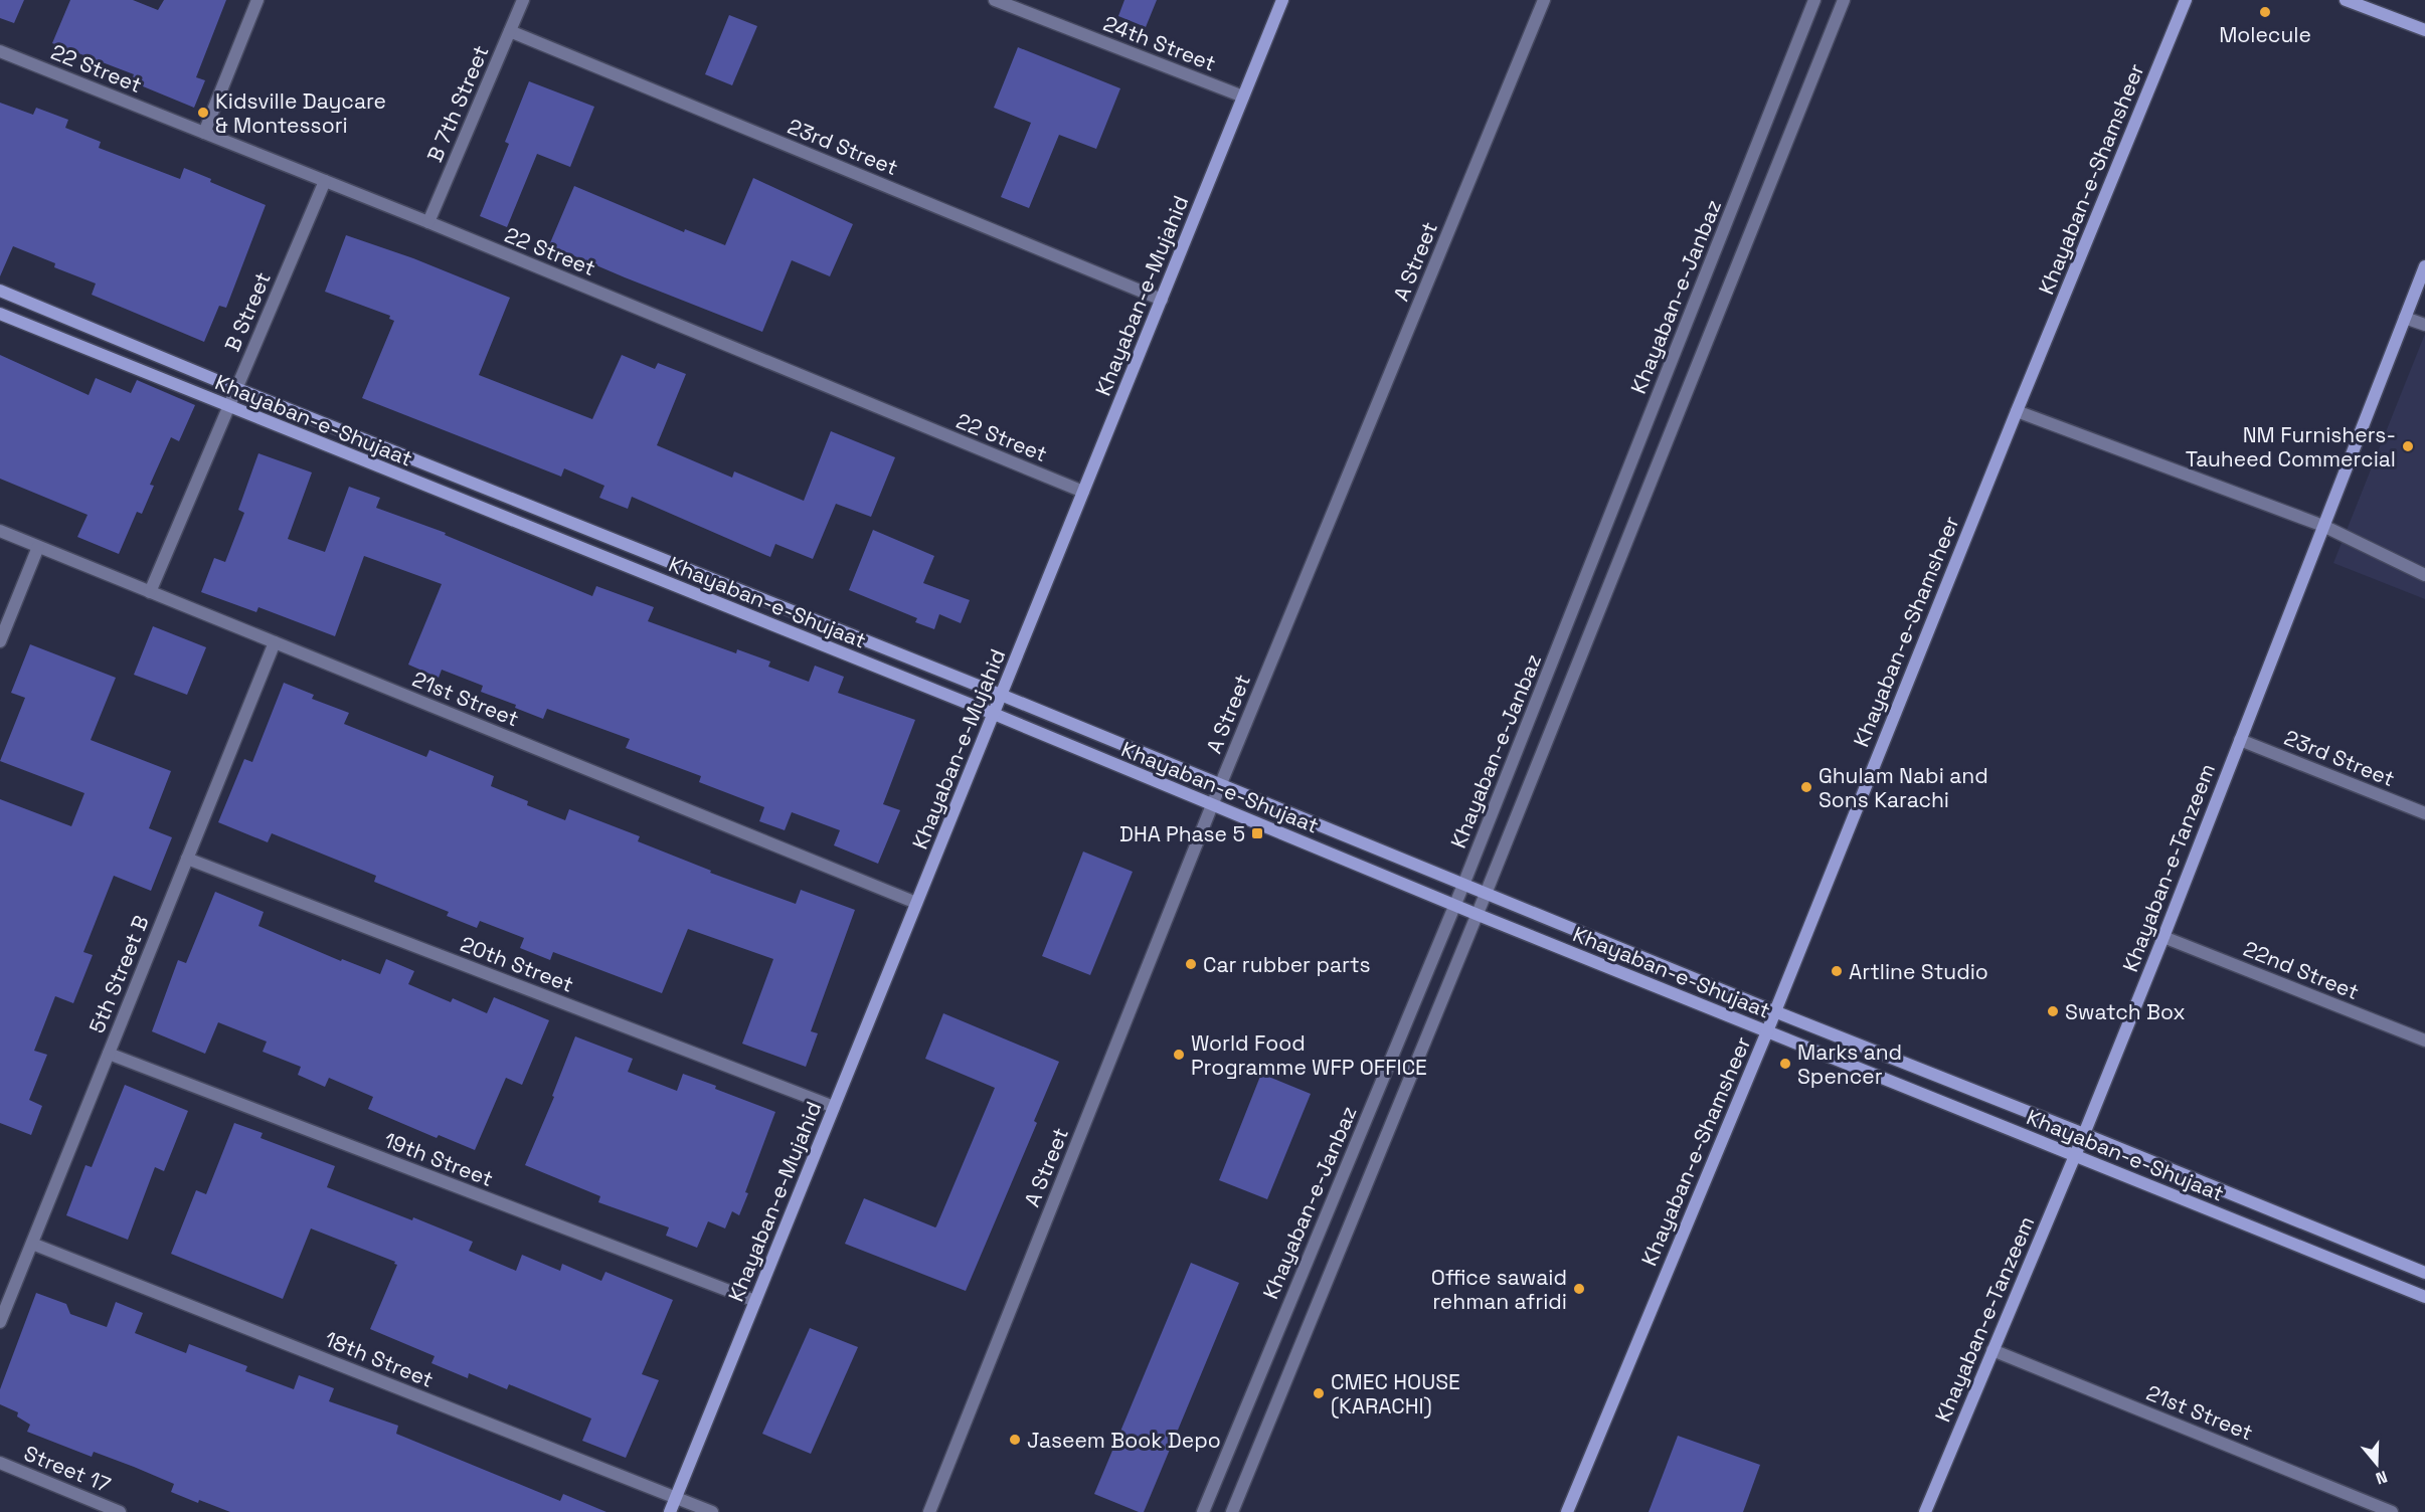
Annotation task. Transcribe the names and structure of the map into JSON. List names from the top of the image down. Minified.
{"streets":{"main road":["Khayaban-e-Shamsheer","Khayaban-e-Mujahid","Khayaban-e-Shujaat","Khayaban-e-Tanzeem"],"street":["24th Street","22 Street","B 7th Street","23rd Street","A Street","Khayaban-e-Janbaz","B Street","21st Street","20th Street","22nd Street","5th Street B","19th Street","18th Street","Street 17"]},"crossings":[["24th Street","Khayaban-e-Mujahid"],["22 Street","B 7th Street"],["22 Street","Khayaban-e-Mujahid"],["22 Street","B Street"],["B 7th Street","23rd Street"],["23rd Street","Khayaban-e-Mujahid"],["23rd Street","Khayaban-e-Tanzeem"],["Khayaban-e-Shamsheer","Khayaban-e-Shujaat"],["A Street","Khayaban-e-Shujaat"],["Khayaban-e-Mujahid","Khayaban-e-Shujaat"],["Khayaban-e-Mujahid","21st Street"],["Khayaban-e-Mujahid","20th Street"],["Khayaban-e-Mujahid","19th Street"],["Khayaban-e-Mujahid","18th Street"],["Khayaban-e-Janbaz","Khayaban-e-Shujaat"],["B Street","Khayaban-e-Shujaat"],["B Street","21st Street"],["Khayaban-e-Shujaat","Khayaban-e-Tanzeem"],["21st Street","Khayaban-e-Tanzeem"],["21st Street","5th Street B"],["Khayaban-e-Tanzeem","22nd Street"],["20th Street","5th Street B"],["5th Street B","19th Street"],["5th Street B","18th Street"]],"places":{"other":["Molecule","Kidsville Daycare & Montessori","NM Furnishers- Tauheed Commercial","Ghulam Nabi and Sons Karachi","Car rubber parts","Artline Studio","Swatch Box","World Food Programme WFP OFFICE","Marks and Spencer","Office sawaid rehman afridi","CMEC HOUSE (KARACHI)","Jaseem Book Depo"],"transit":["DHA Phase 5"]},"north":"bottom"}
